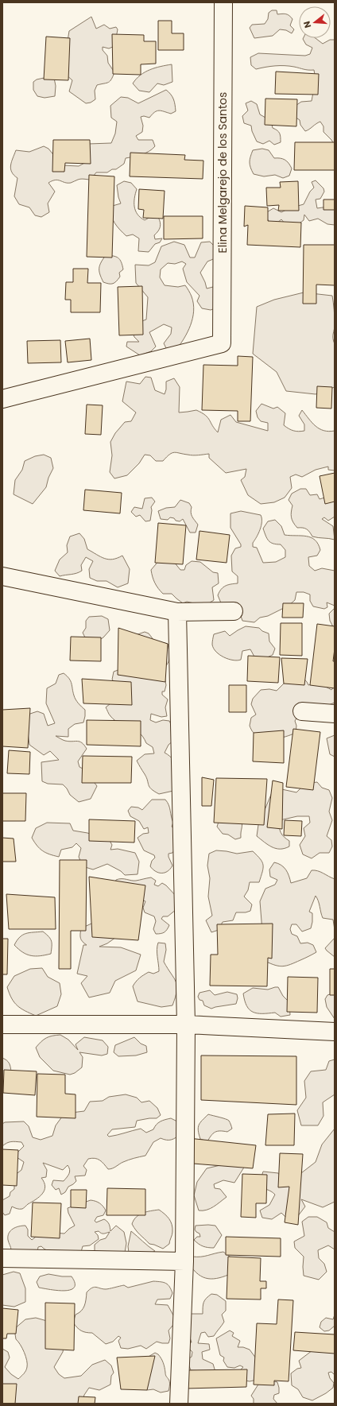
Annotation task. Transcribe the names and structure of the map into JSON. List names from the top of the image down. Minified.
{"streets":{"street":["Elina Melgarejo de los Santos"]},"north":"left"}
